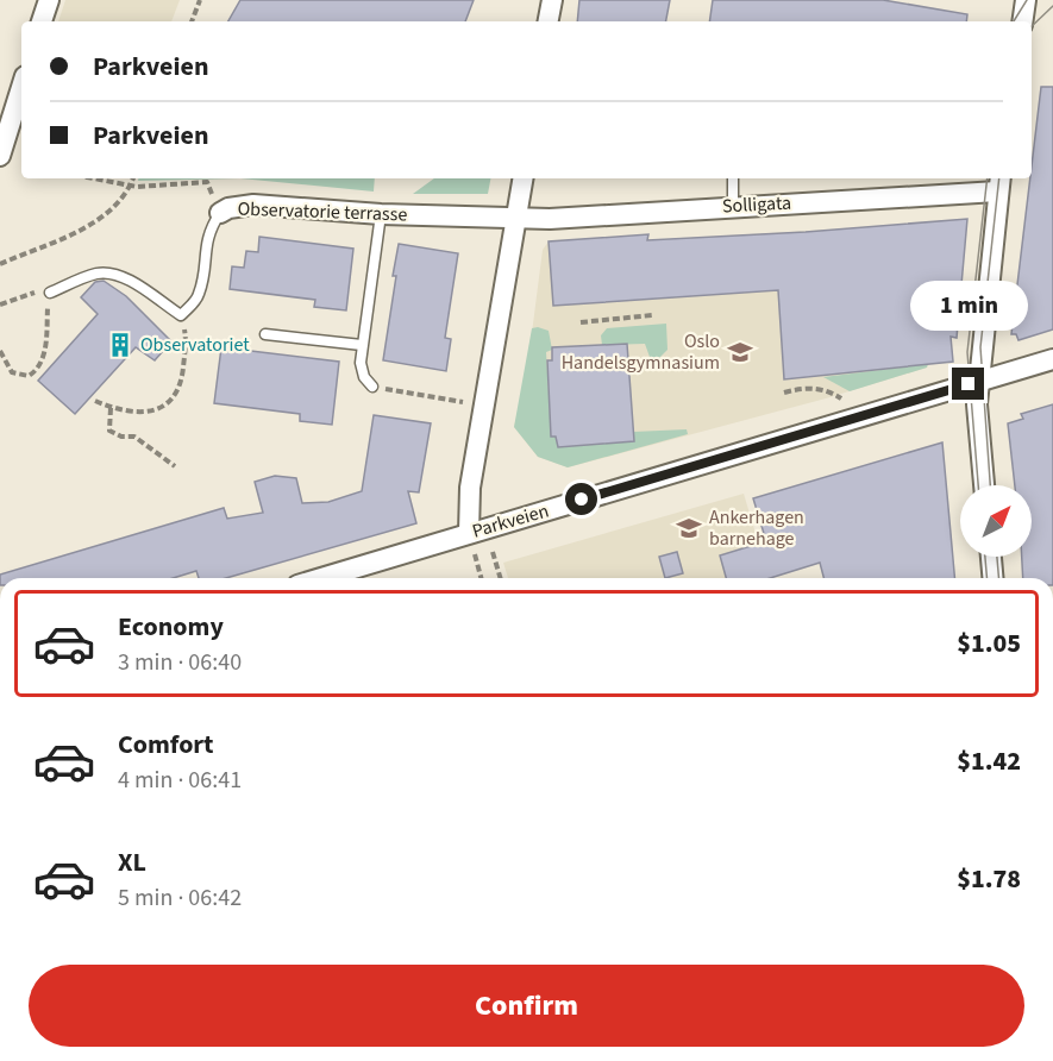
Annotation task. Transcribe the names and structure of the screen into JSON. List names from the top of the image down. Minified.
{"streets":{"street":["Solligata","Observatorie terrasse","Parkveien"]},"crossings":[["Solligata","Observatorie terrasse"]],"places":{"building":["Observatoriet"],"school or university":["Oslo Handelsgymnasium","Ankerhagen barnehage"]},"north":"top right","page":{"banner":["Parkveien","Parkveien"],"bubble":"1 min","list":[{"name":"Economy","note":"3 min · 06:40","value":"$1.05"},{"name":"Comfort","note":"4 min · 06:41","value":"$1.42"},{"name":"XL","note":"5 min · 06:42","value":"$1.78"}],"buttons":"Confirm"}}
